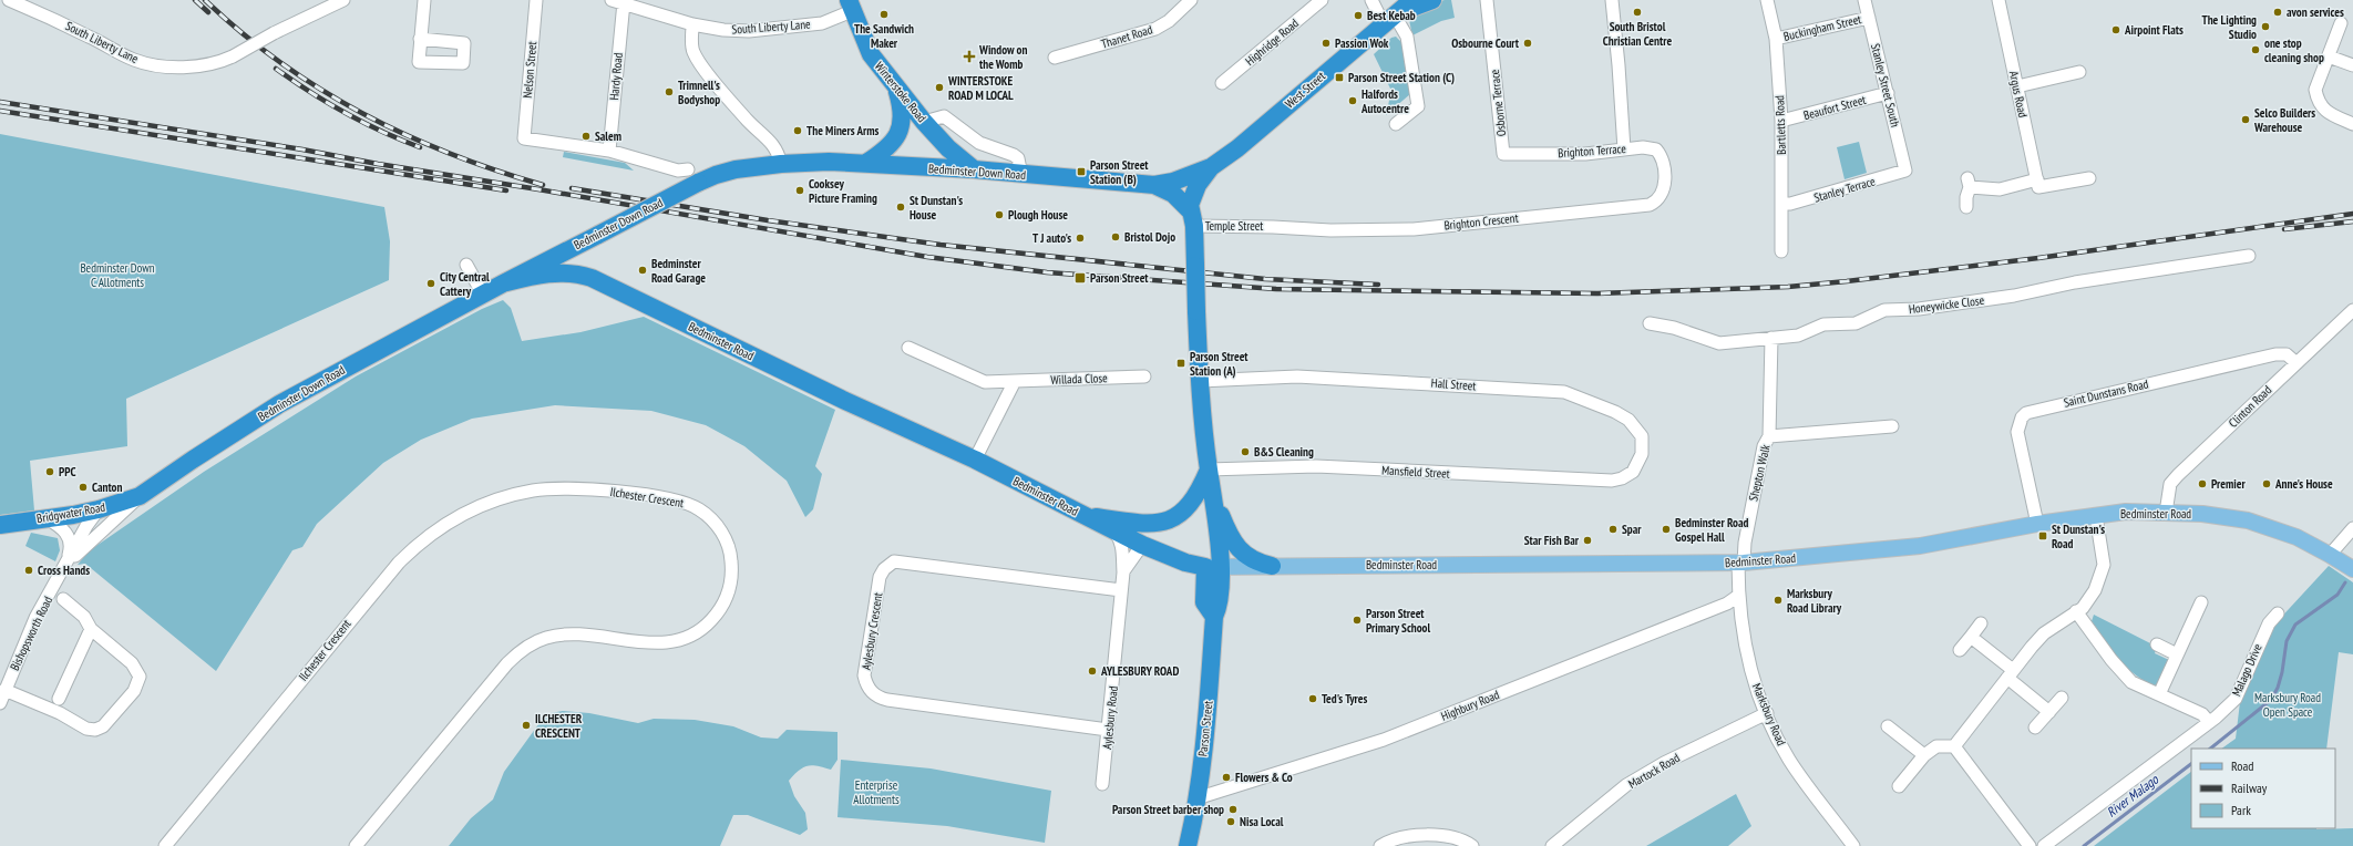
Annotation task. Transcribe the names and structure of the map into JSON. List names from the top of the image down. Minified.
{"streets":{"highway":["West Street","Winterstoke Road","Bedminster Down Road","Bedminster Road","Bridgwater Road","Parson Street"],"street":["South Liberty Lane","Buckingham Street","Thanet Road","Highridge Road","Nelson Street","Hardy Road","Stanley Street South","Argus Road","Osborne Terrace","Beaufort Street","Bartletts Road","Brighton Terrace","Stanley Terrace","Brighton Crescent","Temple Street","Honeywicke Close","Willada Close","Hall Street","Saint Dunstans Road","Clinton Road","Mansfield Street","Shepton Walk","Ilchester Crescent","Aylesbury Crescent","Bishopsworth Road","Malago Drive","Highbury Road","Marksbury Road","Aylesbury Road","Martock Road"]},"crossings":[["South Liberty Lane","Hardy Road"],["South Liberty Lane","Winterstoke Road"],["Buckingham Street","Stanley Street South"],["Buckingham Street","Bartletts Road"],["Nelson Street","Hardy Road"],["Stanley Street South","Beaufort Street"],["Stanley Street South","Stanley Terrace"],["West Street","Bedminster Down Road"],["West Street","Temple Street"],["West Street","Parson Street"],["Winterstoke Road","Bedminster Down Road"],["Osborne Terrace","Brighton Terrace"],["Beaufort Street","Bartletts Road"],["Bartletts Road","Stanley Terrace"],["Brighton Terrace","Brighton Crescent"],["Bedminster Down Road","Bedminster Road"],["Bedminster Down Road","Bridgwater Road"],["Bedminster Down Road","Bishopsworth Road"],["Brighton Crescent","Temple Street"],["Temple Street","Parson Street"],["Honeywicke Close","Shepton Walk"],["Bedminster Road","Saint Dunstans Road"],["Bedminster Road","Clinton Road"],["Bedminster Road","Shepton Walk"],["Bedminster Road","Marksbury Road"],["Bedminster Road","Aylesbury Road"],["Bedminster Road","Parson Street"],["Hall Street","Mansfield Street"],["Hall Street","Parson Street"],["Saint Dunstans Road","Clinton Road"],["Mansfield Street","Parson Street"],["Shepton Walk","Marksbury Road"],["Bridgwater Road","Bishopsworth Road"],["Aylesbury Crescent","Aylesbury Road"],["Highbury Road","Marksbury Road"],["Highbury Road","Parson Street"],["Marksbury Road","Martock Road"]],"water":["River Malago"],"parks":["Bedminster Down C Allotments","Marksbury Road Open Space","Enterprise Allotments"],"places":{"other":["South Bristol Christian Centre","avon services","The Sandwich Maker","Best Kebab","The Lighting Studio","Airpoint Flats","Passion Wok","Osbourne Court","one stop cleaning shop","WINTERSTOKE ROAD M LOCAL","Trimnell's Bodyshop","Halfords Autocentre","Selco Builders Warehouse","The Miners Arms","Salem","Cooksey Picture Framing","St Dunstan's House","Plough House","Bristol Dojo","T J auto's","Bedminster Road Garage","City Central Cattery","B&S Cleaning","PPC","Premier","Anne's House","Canton","Spar","Bedminster Road Gospel Hall","Star Fish Bar","Cross Hands","Marksbury Road Library","Parson Street Primary School","AYLESBURY ROAD","Ted's Tyres","ILCHESTER CRESCENT","Flowers & Co","Parson Street barber shop","Nisa Local"],"health":["Window on the Womb"],"transit":["Parson Street Station (C)","Parson Street Station (B)","Parson Street","Parson Street Station (A)","St Dunstan's Road"]},"legend":["Road","Railway","Park"]}
